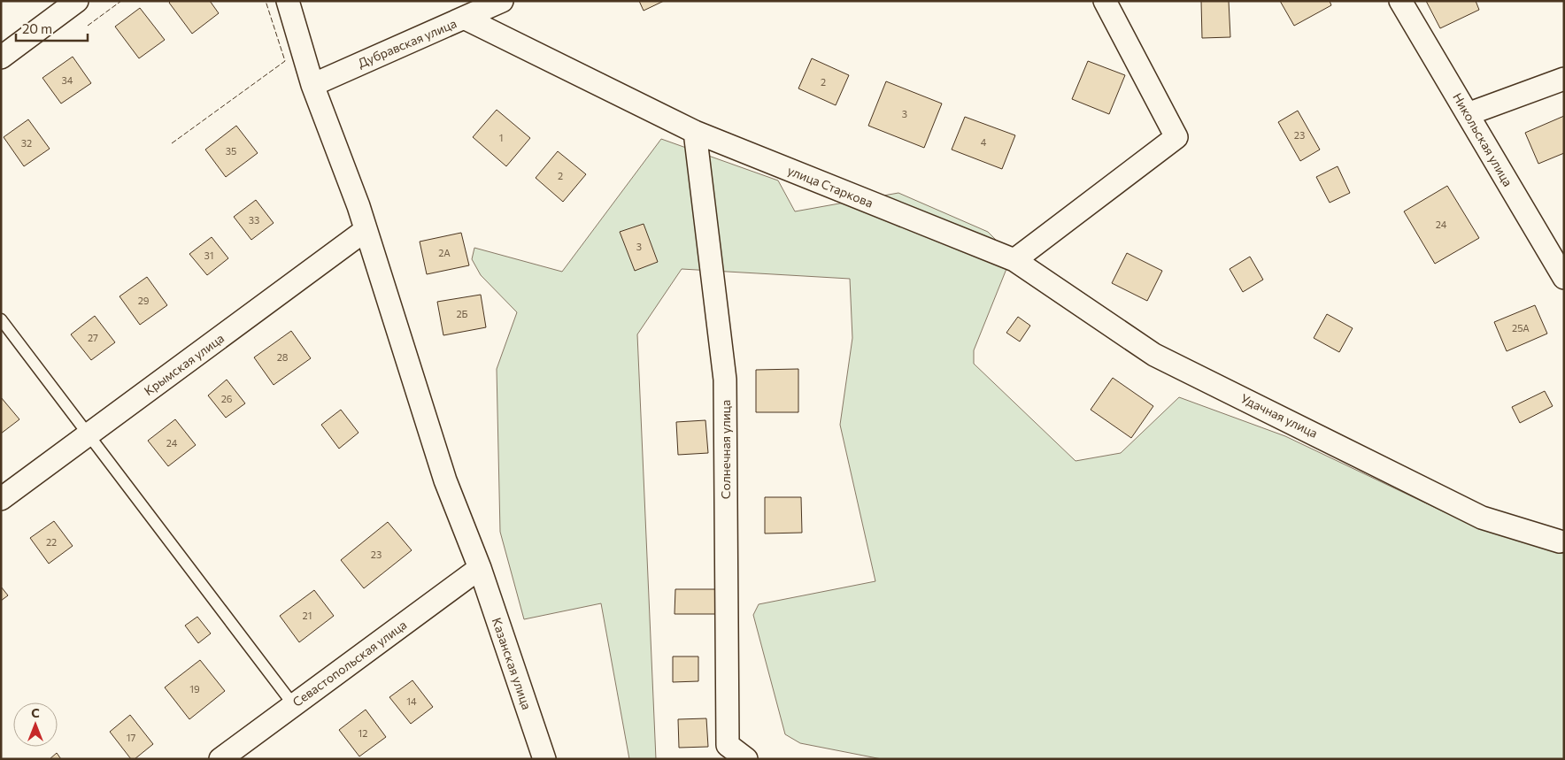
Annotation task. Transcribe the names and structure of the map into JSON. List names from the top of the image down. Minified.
{"streets":{"street":["Дубравская улица","Никольская улица","улица Старкова","Крымская улица","Удачная улица","Солнечная улица","Севастопольская улица","Казанская улица"]},"crossings":[["Дубравская улица","улица Старкова"],["Дубравская улица","Казанская улица"],["улица Старкова","Удачная улица"],["улица Старкова","Солнечная улица"],["Крымская улица","Казанская улица"],["Севастопольская улица","Казанская улица"]],"house_numbers":["34","2","3","23","1","4","32","35","2","33","24","3","2А","31","29","2Б","25А","27","28","26","24","22","23","21","19","14","12","17"],"scale_bar":"20 m","north":"top"}
